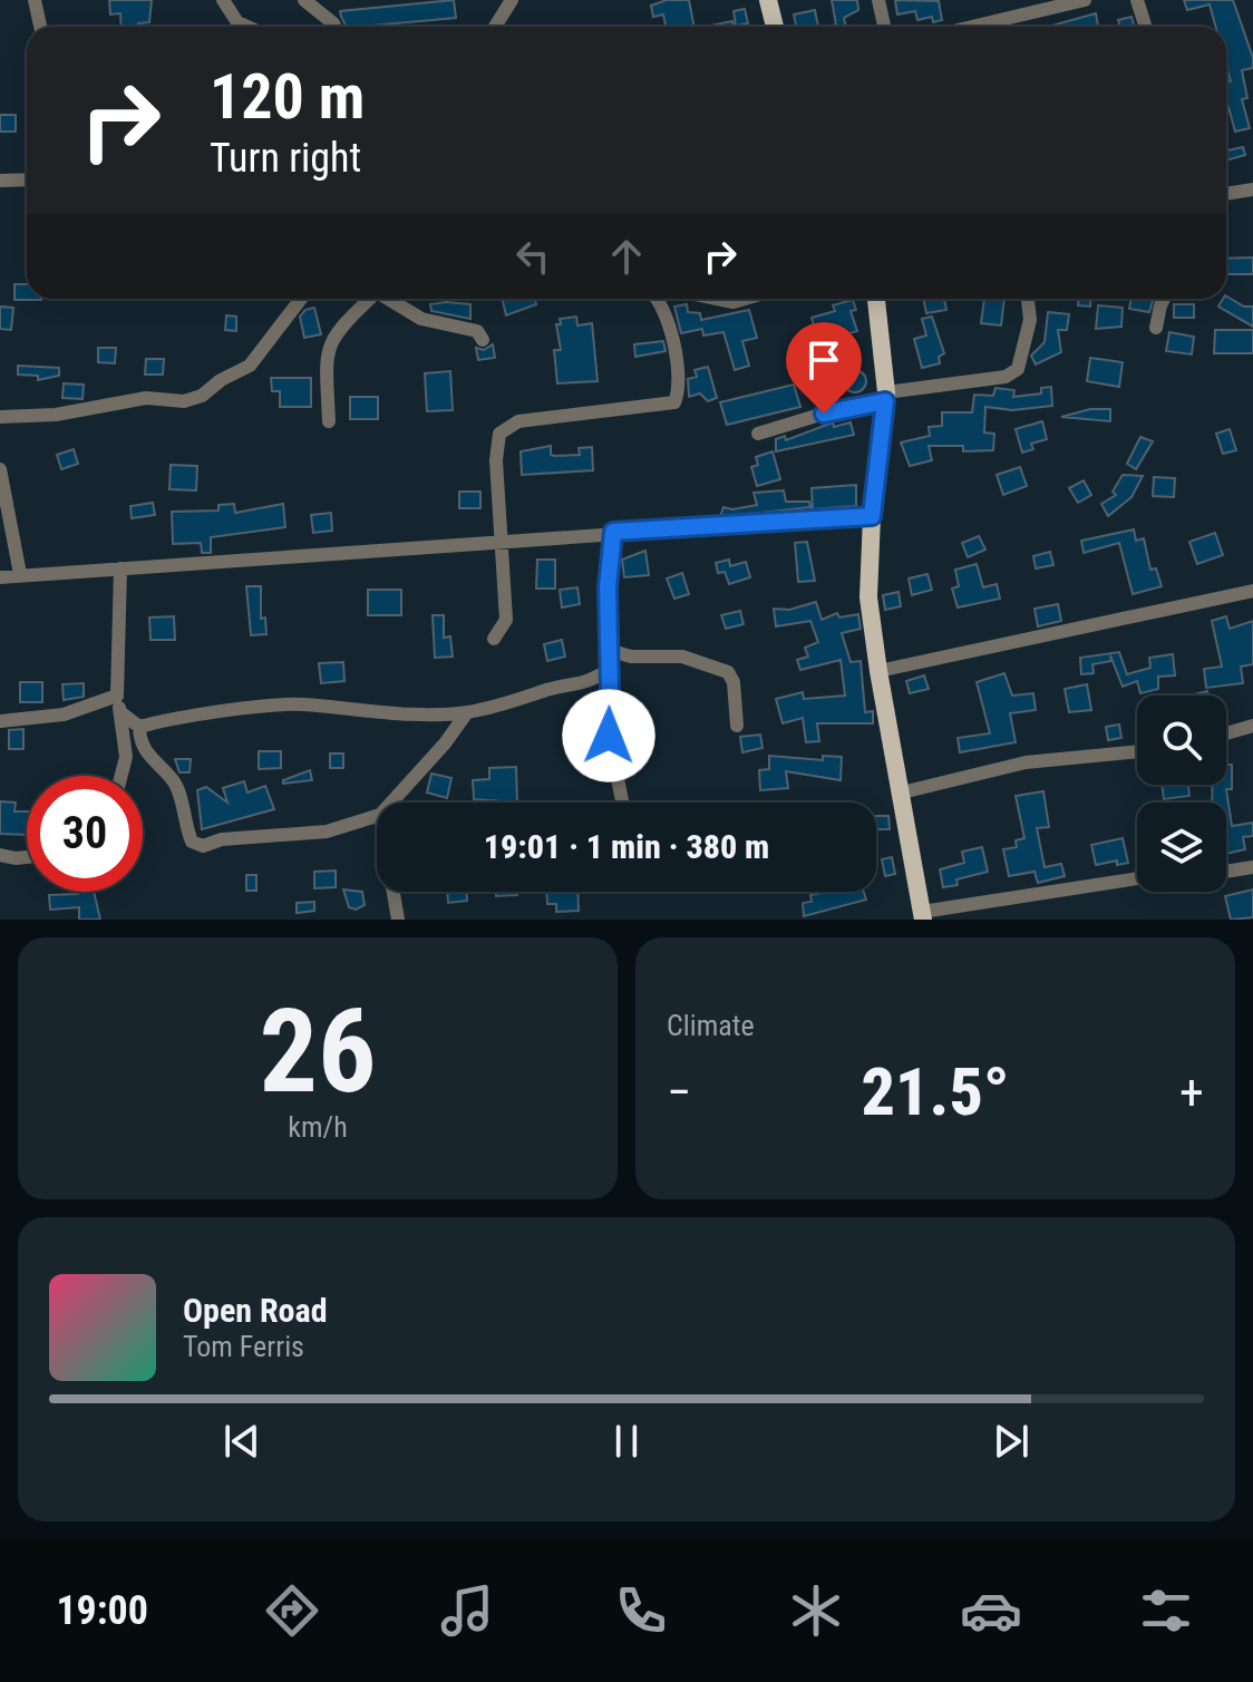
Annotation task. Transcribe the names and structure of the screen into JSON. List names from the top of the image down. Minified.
{"page":{"turn":["120 m","Turn right"],"limit":"30","trip":"19:01 · 1 min · 380 m","tile":[["26","km/h"],"Climate"],"heat":["−","21.5°","+"],"song":["Open Road","Tom Ferris"],"tabs":"19:00"}}
